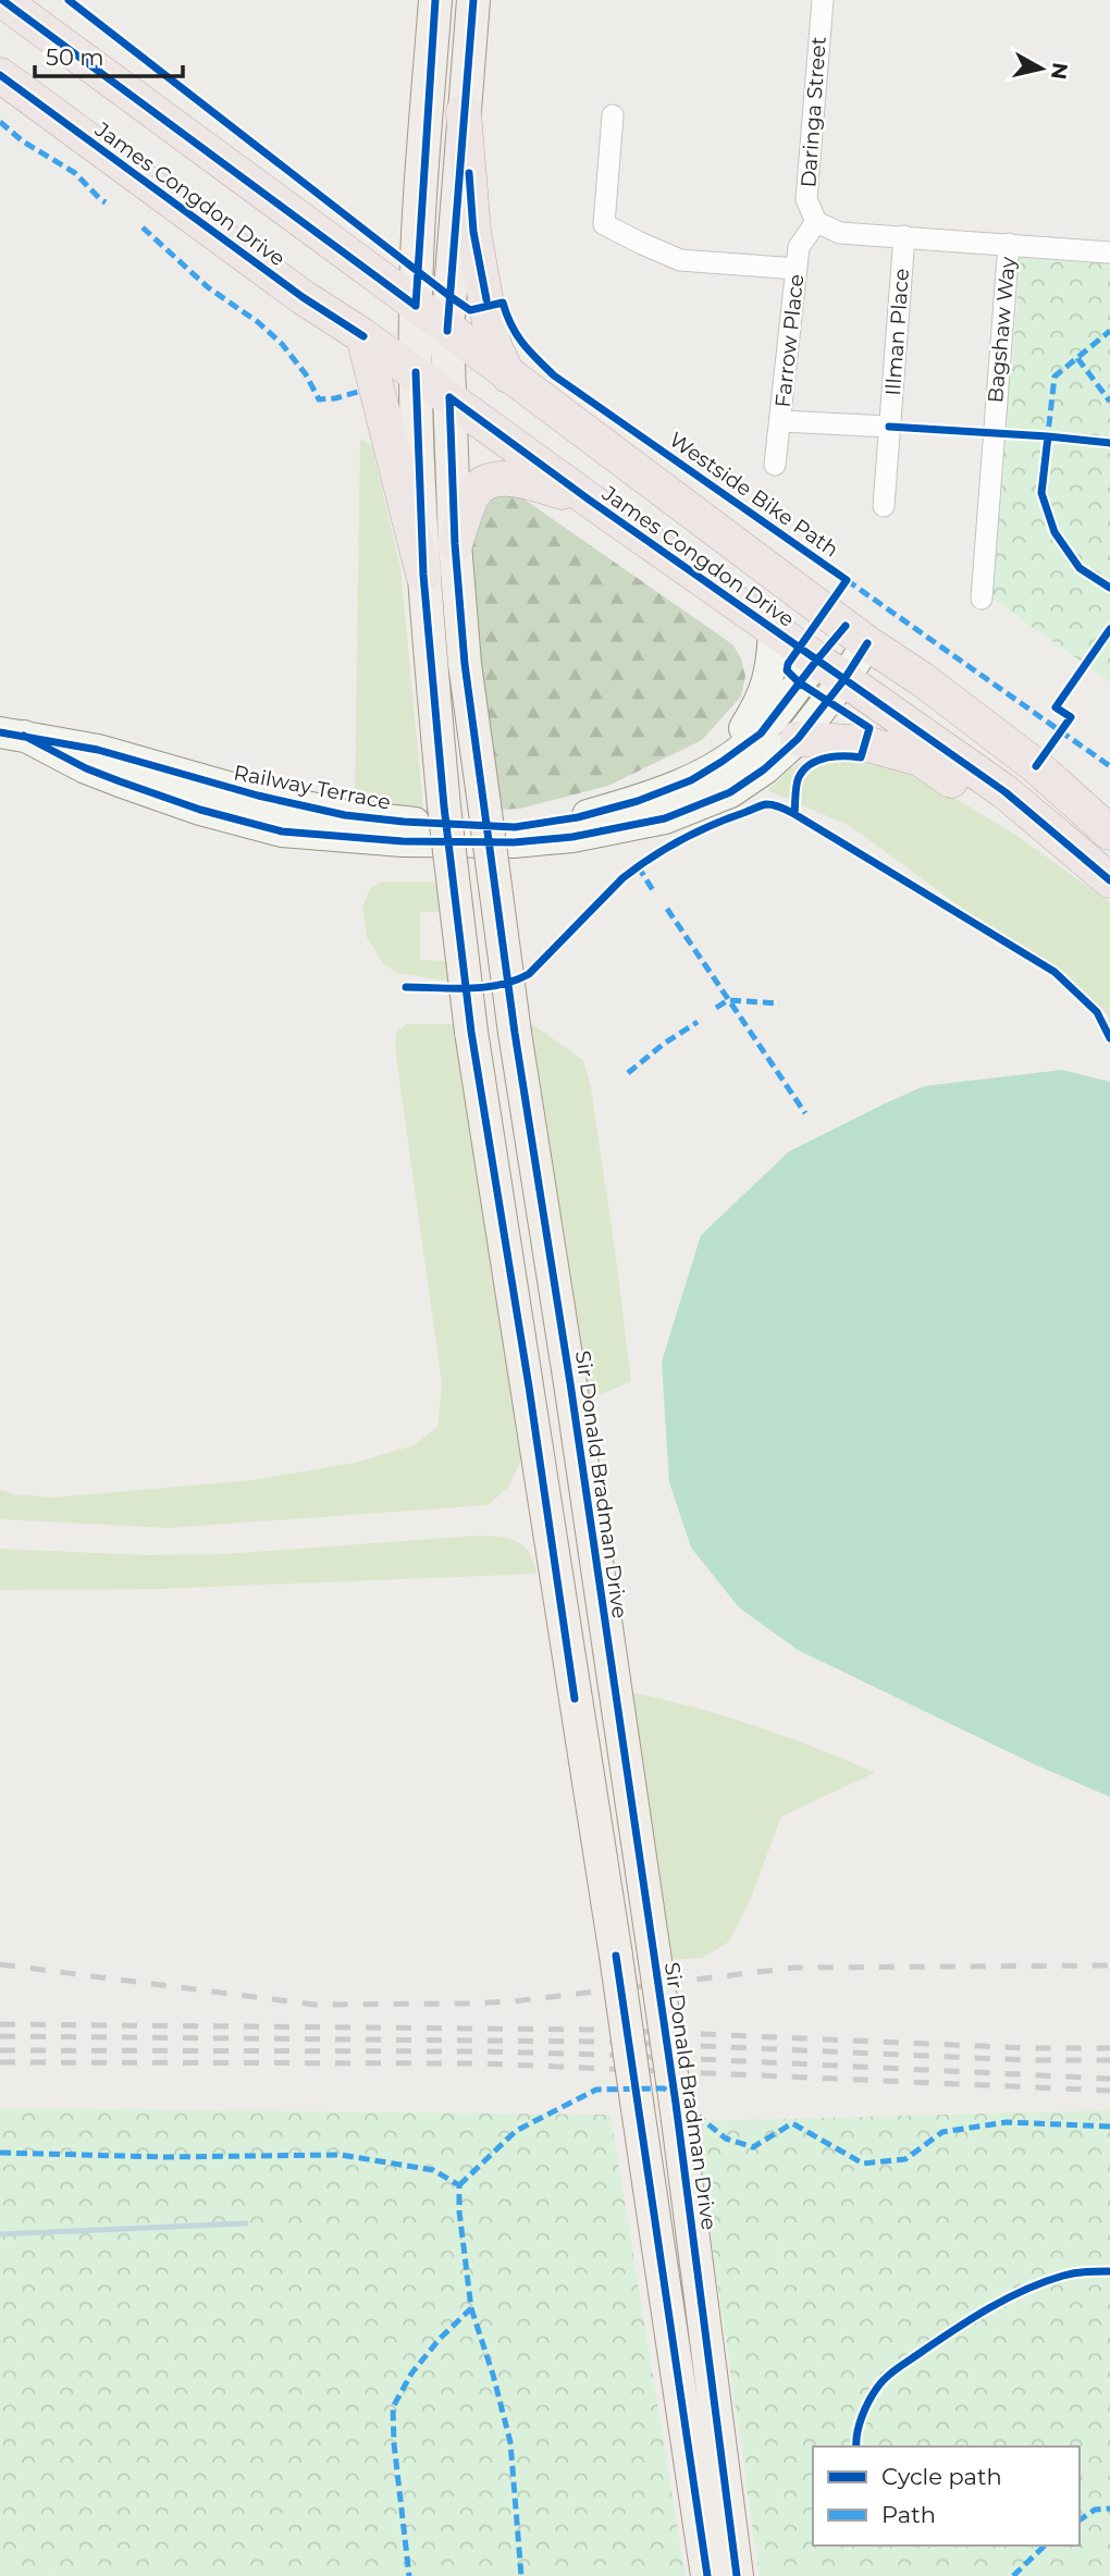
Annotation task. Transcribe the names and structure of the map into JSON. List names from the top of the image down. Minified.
{"streets":{"highway":["James Congdon Drive"],"main road":["Railway Terrace","Sir Donald Bradman Drive"],"street":["Daringa Street","Bagshaw Way","Illman Place","Farrow Place"],"cycle path":["Westside Bike Path"]},"crossings":[["Daringa Street","Farrow Place"],["James Congdon Drive","Railway Terrace"],["James Congdon Drive","Sir Donald Bradman Drive"]],"legend":["Cycle path","Path"],"scale_bar":"50 m","north":"right"}
